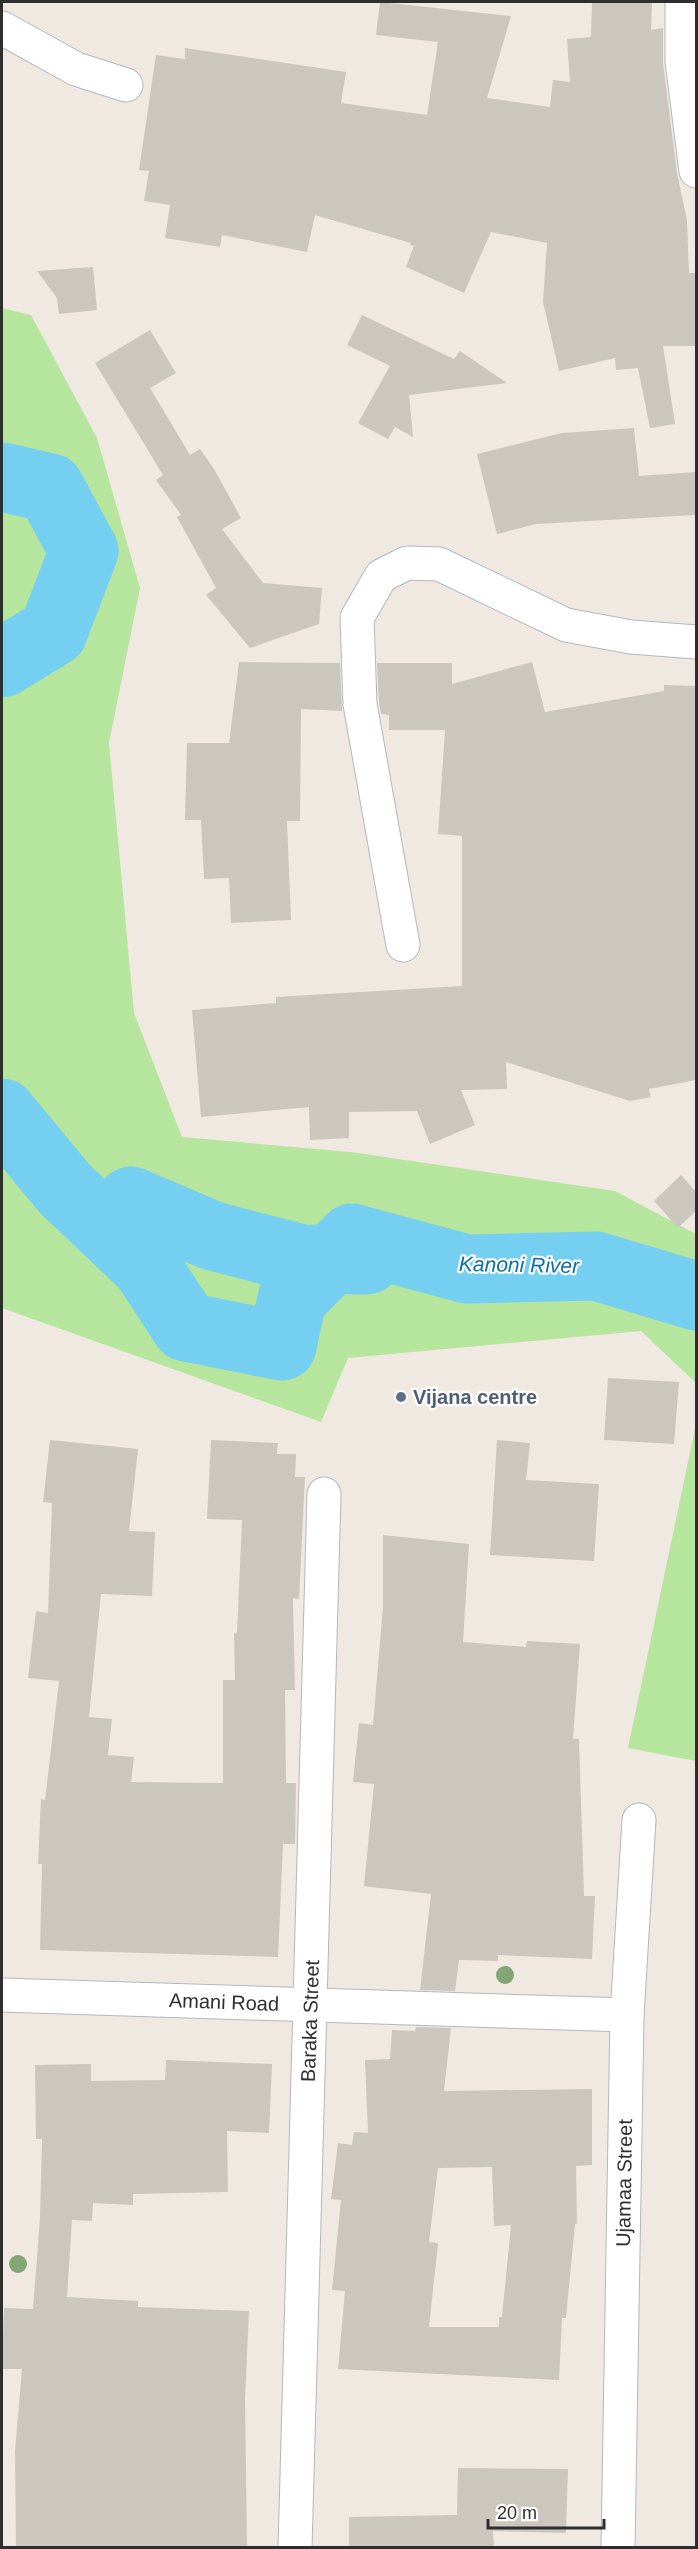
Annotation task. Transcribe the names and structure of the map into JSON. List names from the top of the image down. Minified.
{"streets":{"street":["Amani Road","Baraka Street","Ujamaa Street"]},"crossings":[["Amani Road","Baraka Street"],["Amani Road","Ujamaa Street"]],"water":["Kanoni River"],"places":["Vijana centre"],"scale_bar":"20 m"}
